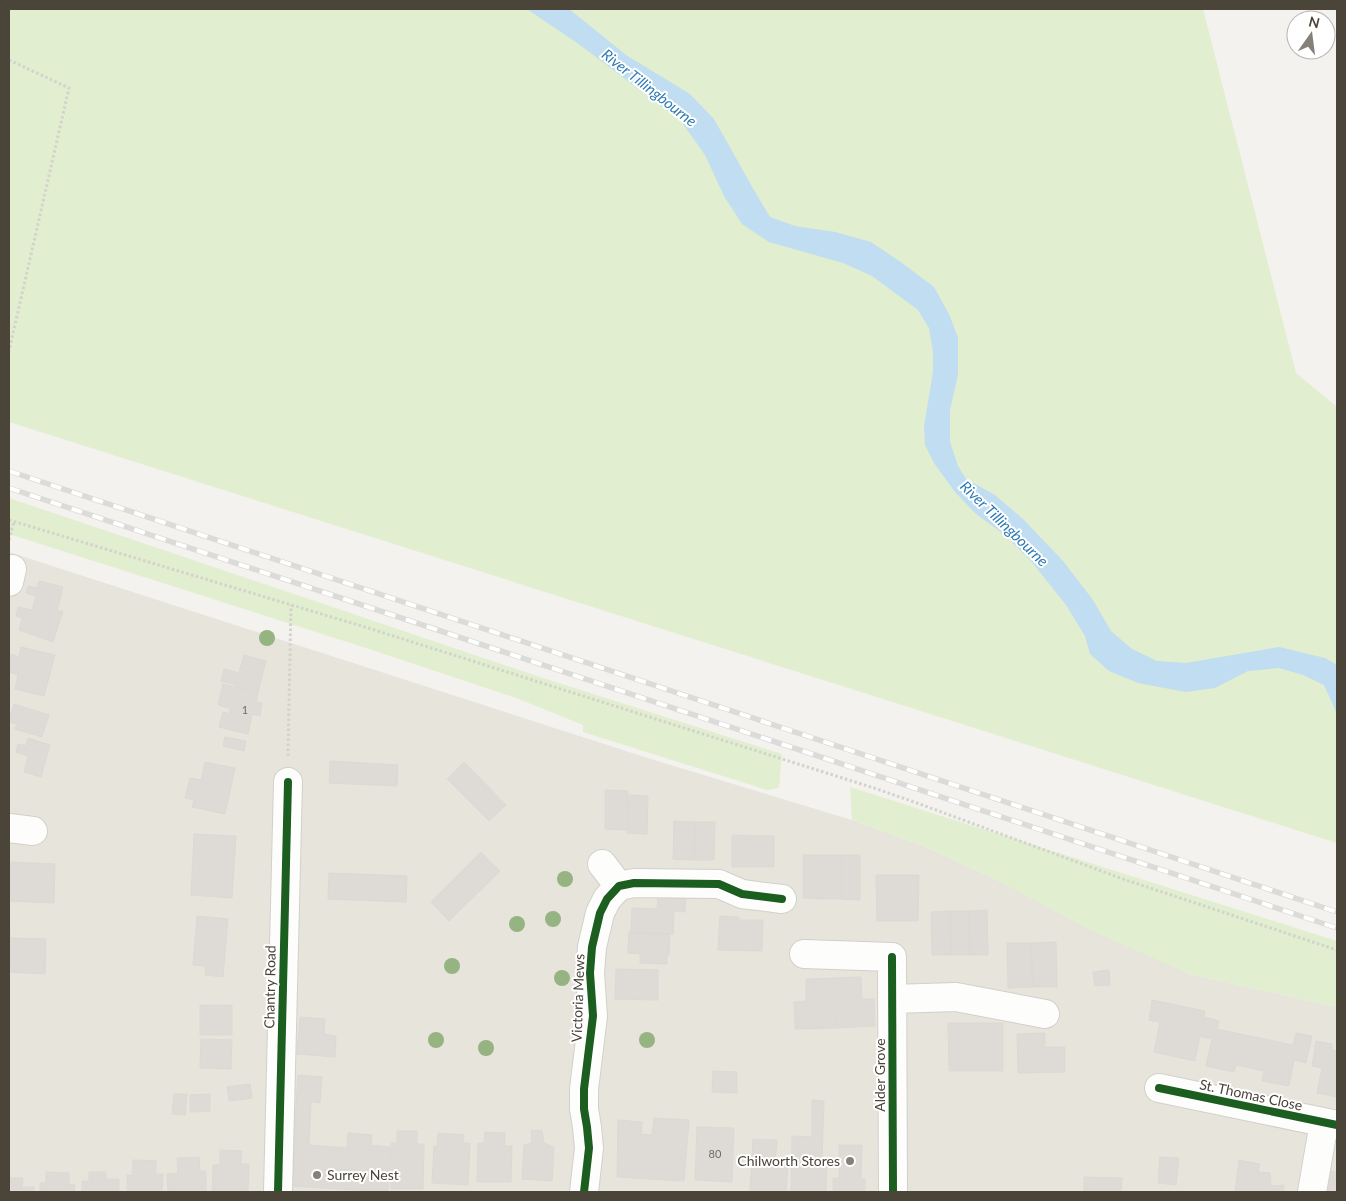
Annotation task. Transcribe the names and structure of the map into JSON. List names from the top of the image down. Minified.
{"streets":{"street":["Chantry Road","Victoria Mews","Alder Grove","St. Thomas Close"]},"water":["River Tillingbourne"],"places":["Chilworth Stores","Surrey Nest"],"house_numbers":["1","80"],"north":"top"}
